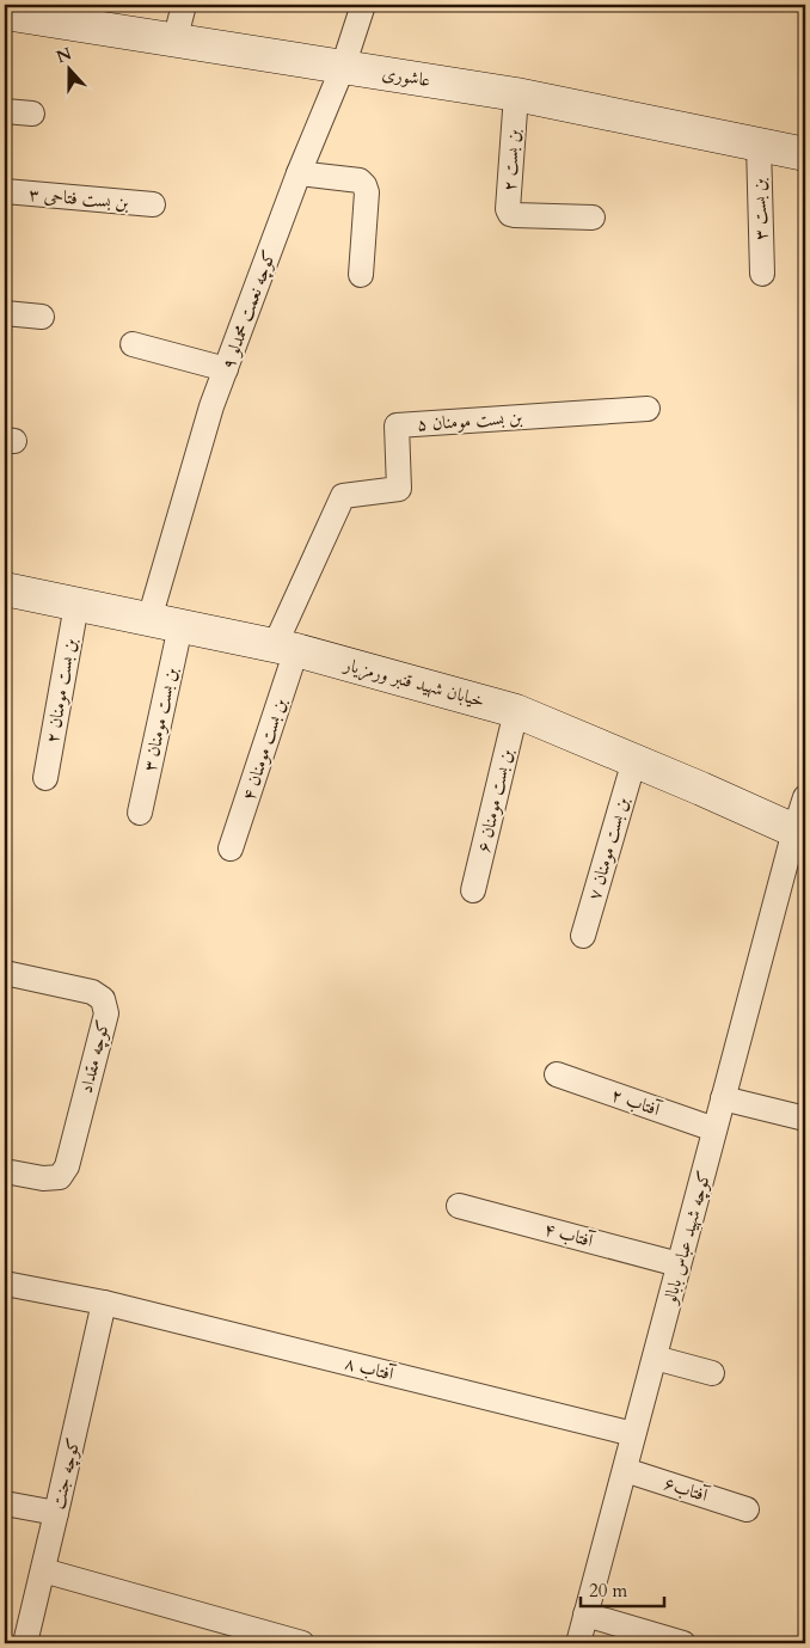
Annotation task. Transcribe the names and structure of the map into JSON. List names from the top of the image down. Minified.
{"streets":{"street":["عاشوری","۲ بن بست","بن بست فتاحی ۳","۳ بن بست","کوچه نعمت محمدلو ۹","۵ بن بست مومنان","خیابان شهید قنبر ورمزیار","۲ بن بست مومنان","۳ بن بست مومنان","۴ بن بست مومنان","۶ بن بست مومنان","۷ بن بست مومنان","کوچه مقداد","آفتاب ۲","آفتاب ۴","کوچه شهید عباس بابالو","آفتاب ۸","کوچه جنت","آفتاب۶"]},"crossings":[["عاشوری","۲ بن بست"],["عاشوری","۳ بن بست"],["عاشوری","کوچه نعمت محمدلو ۹"],["کوچه نعمت محمدلو ۹","خیابان شهید قنبر ورمزیار"],["کوچه نعمت محمدلو ۹","۳ بن بست مومنان"],["۵ بن بست مومنان","خیابان شهید قنبر ورمزیار"],["۵ بن بست مومنان","۴ بن بست مومنان"],["خیابان شهید قنبر ورمزیار","۲ بن بست مومنان"],["خیابان شهید قنبر ورمزیار","۳ بن بست مومنان"],["خیابان شهید قنبر ورمزیار","۴ بن بست مومنان"],["خیابان شهید قنبر ورمزیار","۶ بن بست مومنان"],["خیابان شهید قنبر ورمزیار","۷ بن بست مومنان"],["خیابان شهید قنبر ورمزیار","کوچه شهید عباس بابالو"],["آفتاب ۲","کوچه شهید عباس بابالو"],["آفتاب ۴","کوچه شهید عباس بابالو"],["کوچه شهید عباس بابالو","آفتاب ۸"],["کوچه شهید عباس بابالو","آفتاب۶"],["آفتاب ۸","کوچه جنت"]],"scale_bar":"20 m","north":"top"}
